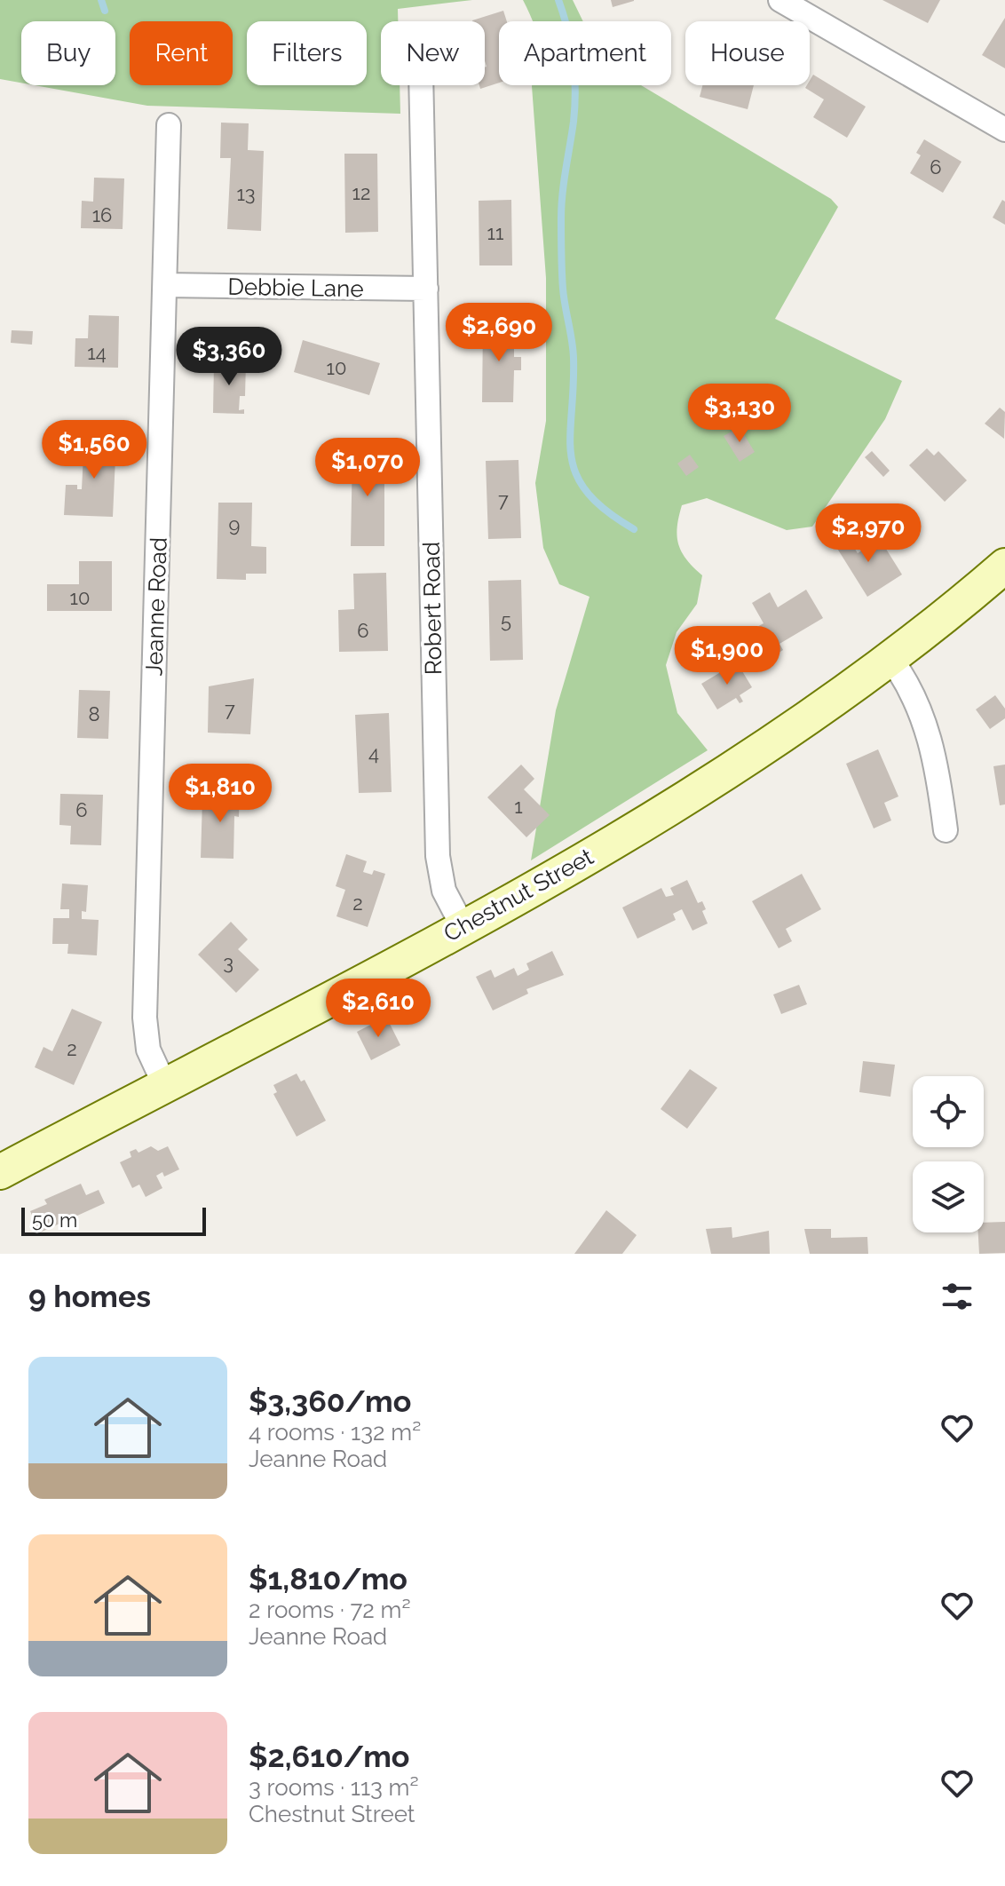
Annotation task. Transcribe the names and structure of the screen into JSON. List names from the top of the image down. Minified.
{"streets":{"main road":["Chestnut Street"],"street":["Debbie Lane","Jeanne Road","Robert Road"]},"crossings":[["Debbie Lane","Jeanne Road"],["Debbie Lane","Robert Road"],["Jeanne Road","Chestnut Street"],["Robert Road","Chestnut Street"]],"house_numbers":["6","12","13","16","11","14","10","7","9","10","5","6","7","8","4","1","6","2","3","2"],"scale_bar":"50 m","page":{"chip":["Buy","Rent","Filters","New","Apartment","House"],"price":["$2,690","$3,360","$3,130","$1,560","$1,070","$2,970","$1,900","$1,810","$2,610"],"scale":"50 m","heading":"9 homes","list":[{"name":"$3,360/mo","note":"4 rooms · 132 m² · Jeanne Road"},{"name":"$1,810/mo","note":"2 rooms · 72 m² · Jeanne Road"},{"name":"$2,610/mo","note":"3 rooms · 113 m² · Chestnut Street"}]}}
